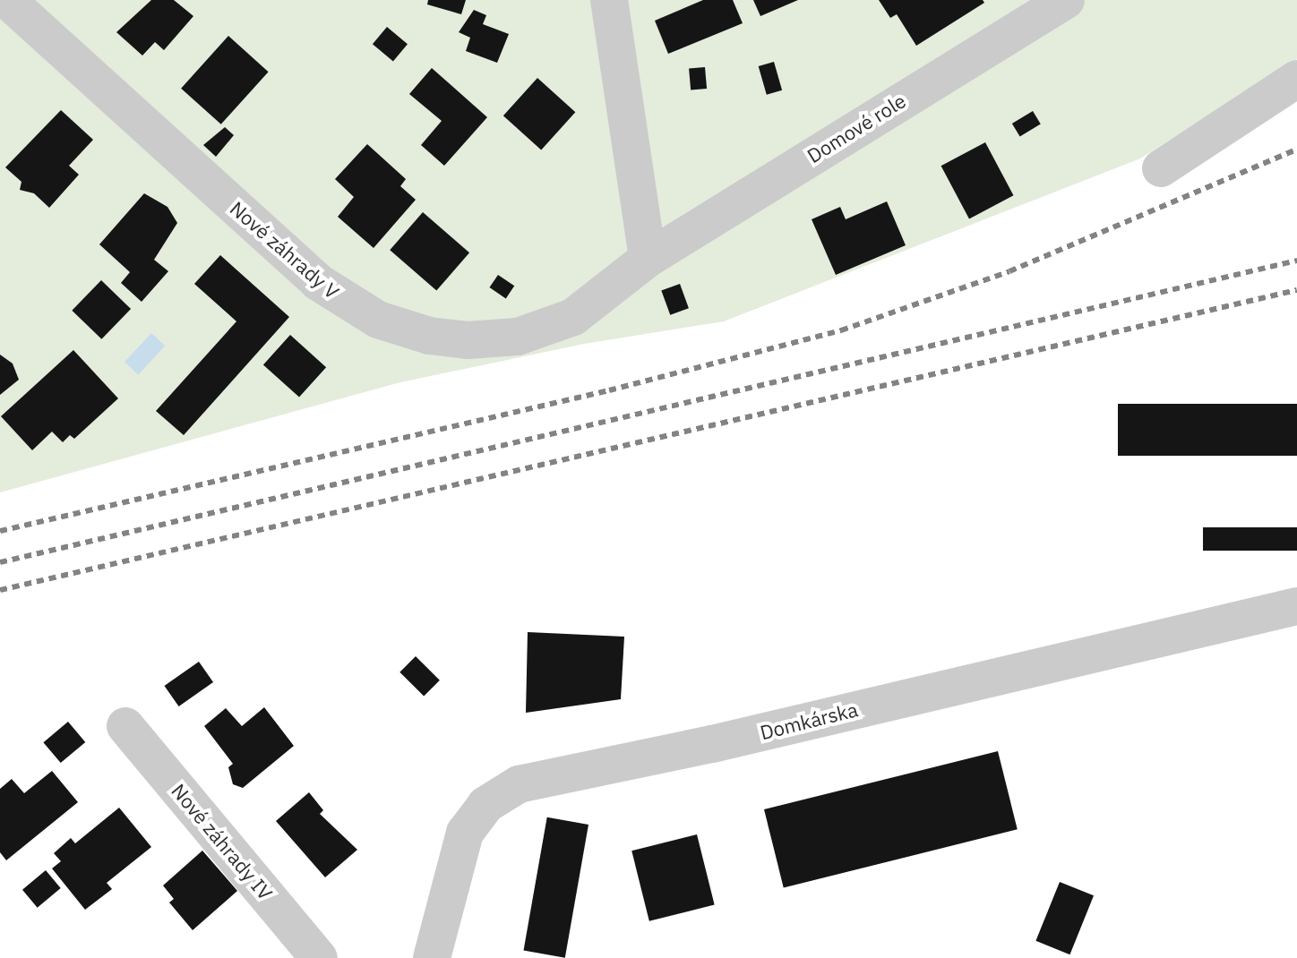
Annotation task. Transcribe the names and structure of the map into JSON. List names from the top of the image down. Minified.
{"streets":{"street":["Domové role","Nové záhrady V","Domkárska","Nové záhrady IV"]},"crossings":[["Domové role","Nové záhrady V"]]}
